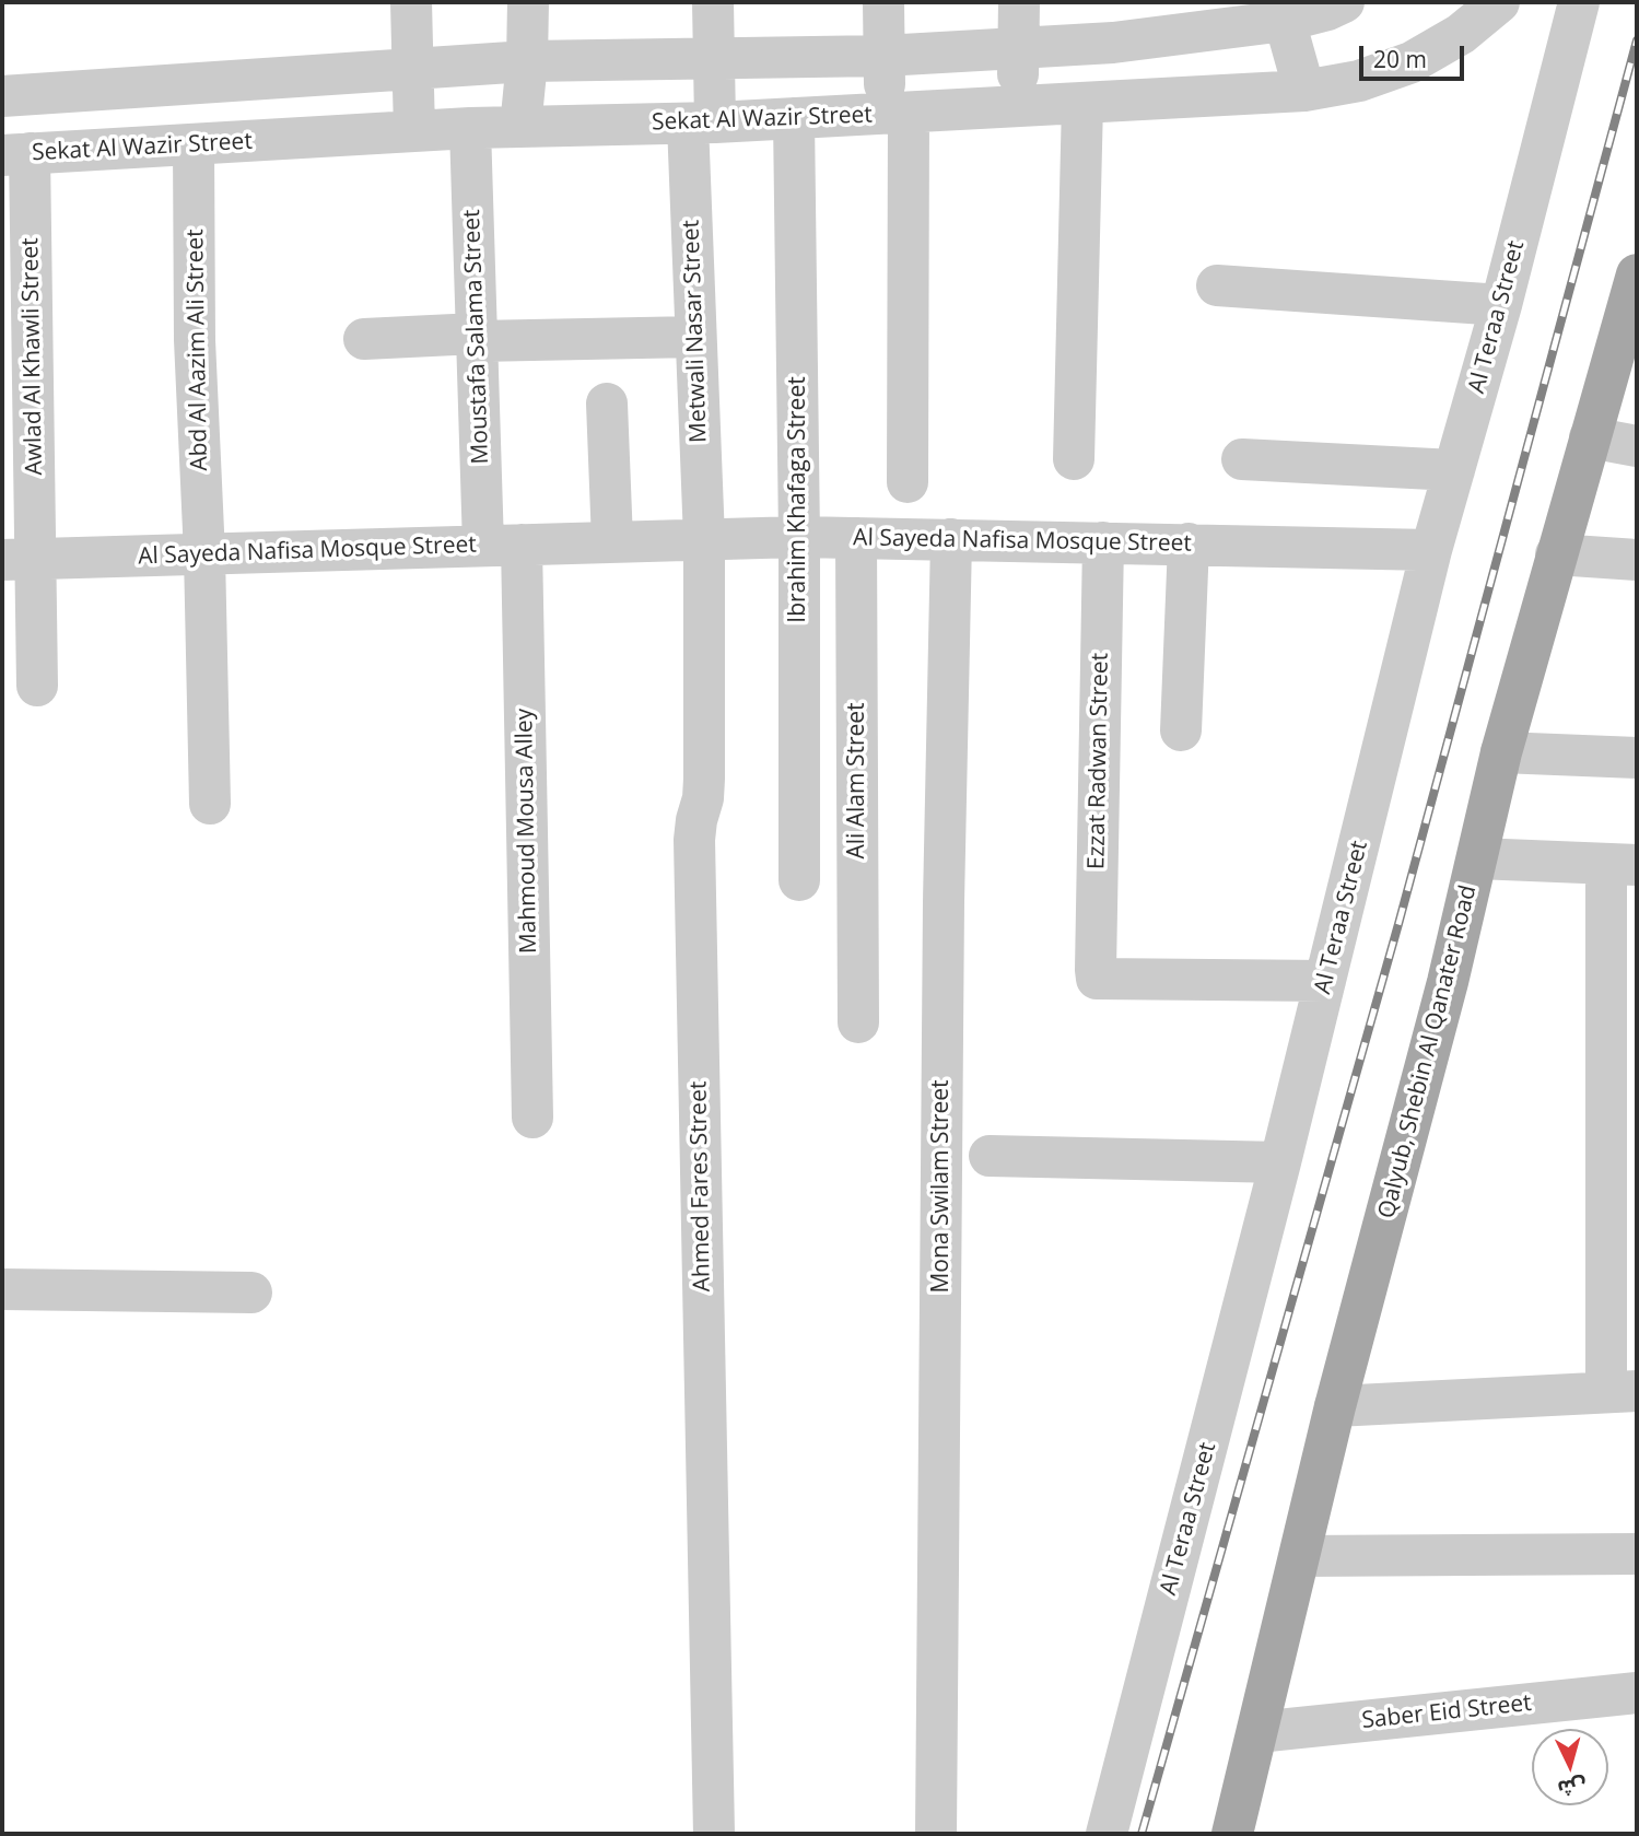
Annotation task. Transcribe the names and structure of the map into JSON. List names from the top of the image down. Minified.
{"streets":{"main road":["Qalyub, Shebin Al Qanater Road"],"street":["Sekat Al Wazir Street","Al Teraa Street","Metwali Nasar Street","Moustafa Salama Street","Abd Al Aazim Ali Street","Awlad Al Khawli Street","Ibrahim Khafaga Street","Al Sayeda Nafisa Mosque Street","Ezzat Radwan Street","Ali Alam Street","Mahmoud Mousa Alley","Ahmed Fares Street","Mona Swilam Street","Saber Eid Street"]},"crossings":[["Sekat Al Wazir Street","Metwali Nasar Street"],["Sekat Al Wazir Street","Moustafa Salama Street"],["Sekat Al Wazir Street","Abd Al Aazim Ali Street"],["Sekat Al Wazir Street","Awlad Al Khawli Street"],["Sekat Al Wazir Street","Ibrahim Khafaga Street"],["Al Teraa Street","Al Sayeda Nafisa Mosque Street"],["Al Teraa Street","Ezzat Radwan Street"],["Metwali Nasar Street","Al Sayeda Nafisa Mosque Street"],["Metwali Nasar Street","Ahmed Fares Street"],["Moustafa Salama Street","Al Sayeda Nafisa Mosque Street"],["Moustafa Salama Street","Mahmoud Mousa Alley"],["Abd Al Aazim Ali Street","Al Sayeda Nafisa Mosque Street"],["Awlad Al Khawli Street","Al Sayeda Nafisa Mosque Street"],["Ibrahim Khafaga Street","Al Sayeda Nafisa Mosque Street"],["Al Sayeda Nafisa Mosque Street","Ezzat Radwan Street"],["Al Sayeda Nafisa Mosque Street","Ali Alam Street"],["Al Sayeda Nafisa Mosque Street","Mahmoud Mousa Alley"],["Al Sayeda Nafisa Mosque Street","Ahmed Fares Street"],["Al Sayeda Nafisa Mosque Street","Mona Swilam Street"],["Qalyub, Shebin Al Qanater Road","Saber Eid Street"]],"scale_bar":"20 m","north":"bottom"}
